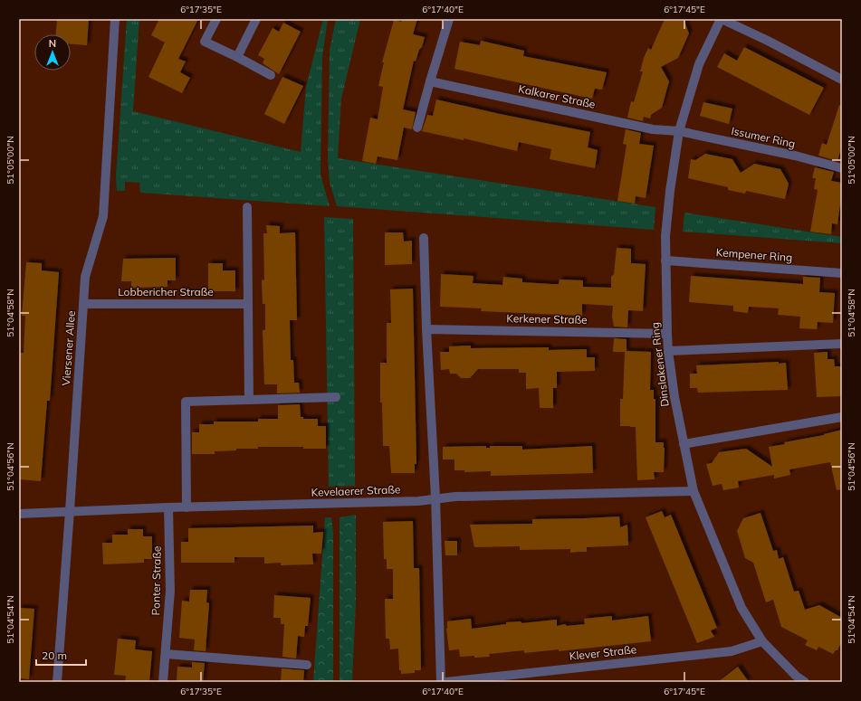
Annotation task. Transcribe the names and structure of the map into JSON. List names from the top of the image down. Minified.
{"streets":{"street":["Kalkarer Straße","Issumer Ring","Kempener Ring","Lobbericher Straße","Kerkener Straße","Viersener Allee","Dinslakener Ring","Kevelaerer Straße","Ponter Straße","Klever Straße"]},"crossings":[["Kalkarer Straße","Issumer Ring"],["Kalkarer Straße","Dinslakener Ring"],["Issumer Ring","Dinslakener Ring"],["Kempener Ring","Dinslakener Ring"],["Lobbericher Straße","Viersener Allee"],["Kerkener Straße","Dinslakener Ring"],["Viersener Allee","Kevelaerer Straße"],["Dinslakener Ring","Kevelaerer Straße"],["Dinslakener Ring","Klever Straße"],["Kevelaerer Straße","Ponter Straße"]],"scale_bar":"20 m","north":"top","coordinates":["6°17'35\"E","6°17'40\"E","6°17'45\"E","51°05'00\"N","51°04'58\"N","51°04'56\"N","51°04'54\"N"]}
